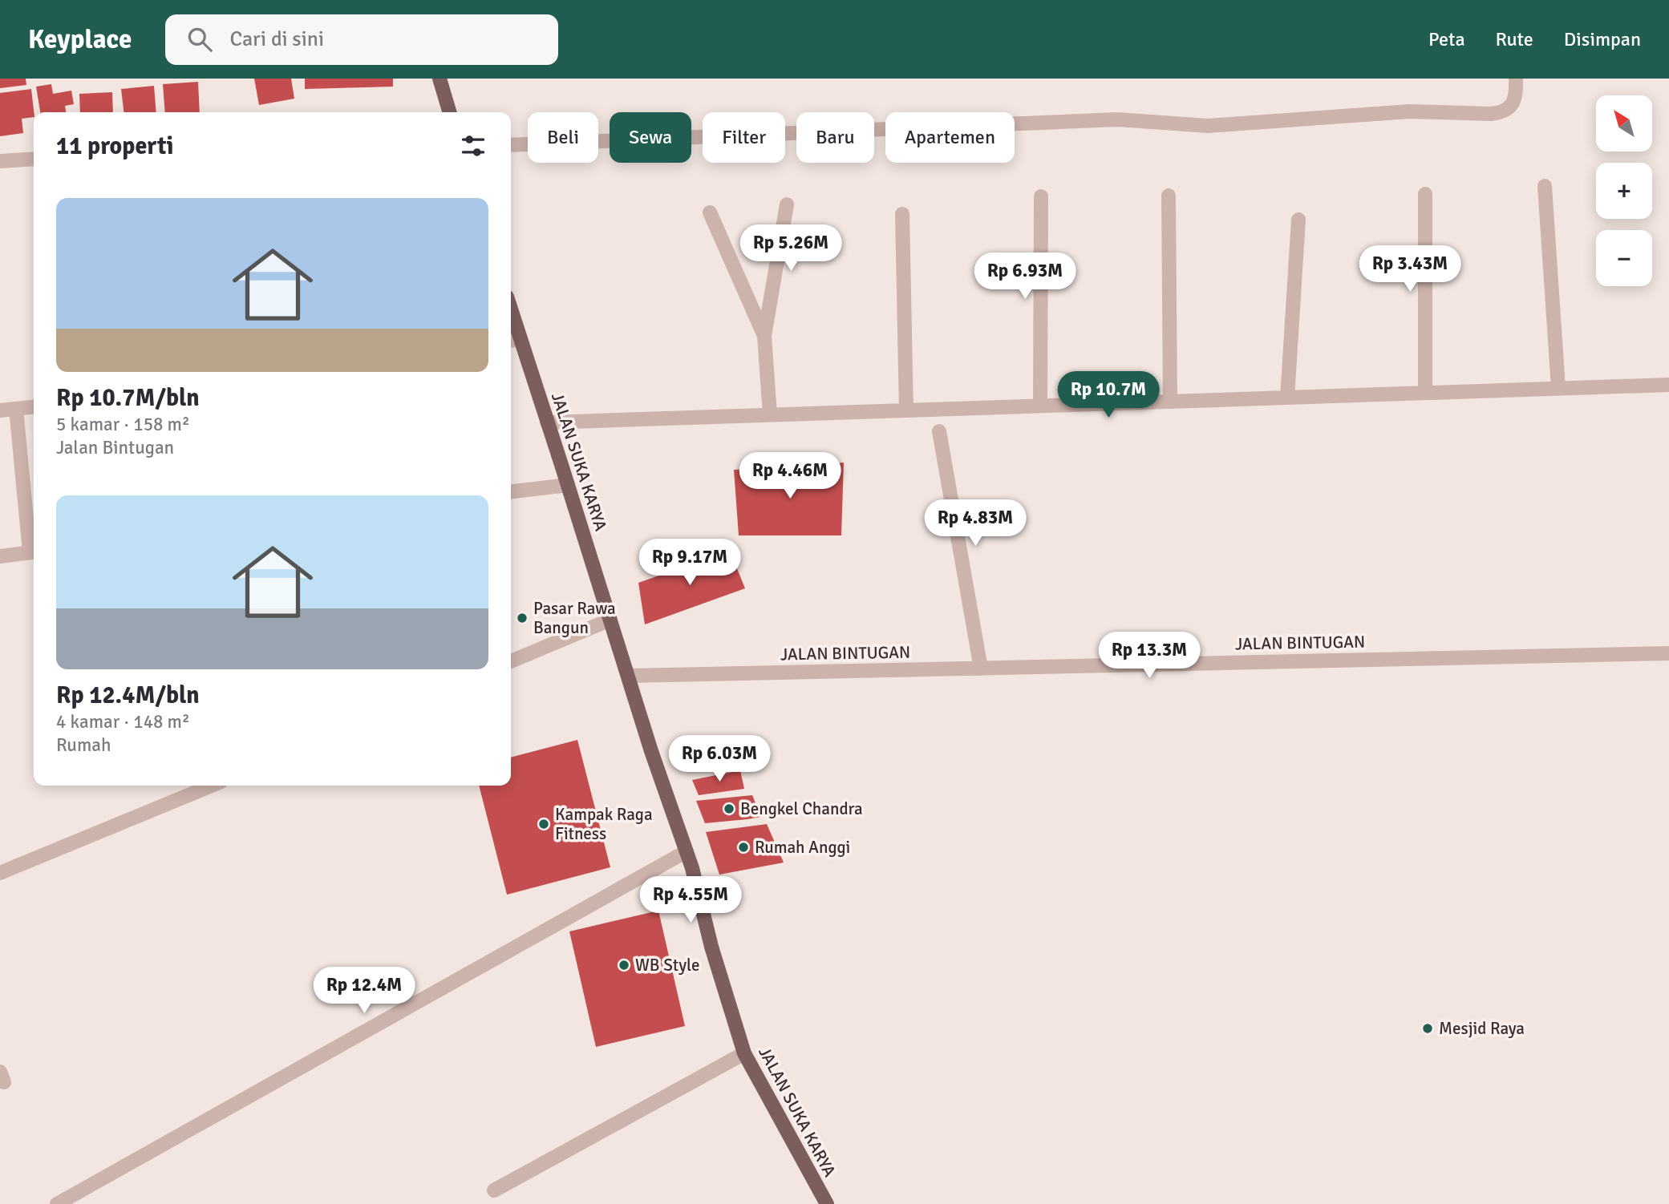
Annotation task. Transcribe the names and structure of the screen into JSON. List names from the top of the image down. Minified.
{"streets":{"main road":["JALAN SUKA KARYA"],"street":["JALAN BINTUGAN"]},"crossings":[["JALAN SUKA KARYA","JALAN BINTUGAN"]],"places":["Pasar Rawa Bangun","Bengkel Chandra","Kampak Raga Fitness","Rumah Anggi","WB Style","Mesjid Raya"],"north":"top left","page":{"header":"Keyplace","search":"Cari di sini","nav":["Peta","Rute","Disimpan"],"map_buttons":["+","−"],"chip":["Beli","Sewa","Filter","Baru","Apartemen"],"heading":"11 properti","list":[{"name":"Rp 10.7M/bln","note":"5 kamar · 158 m² · Jalan Bintugan"},{"name":"Rp 12.4M/bln","note":"4 kamar · 148 m² · Rumah"}],"price":["Rp 5.26M","Rp 3.43M","Rp 6.93M","Rp 10.7M","Rp 4.46M","Rp 4.83M","Rp 9.17M","Rp 13.3M","Rp 6.03M","Rp 4.55M","Rp 12.4M"]}}
